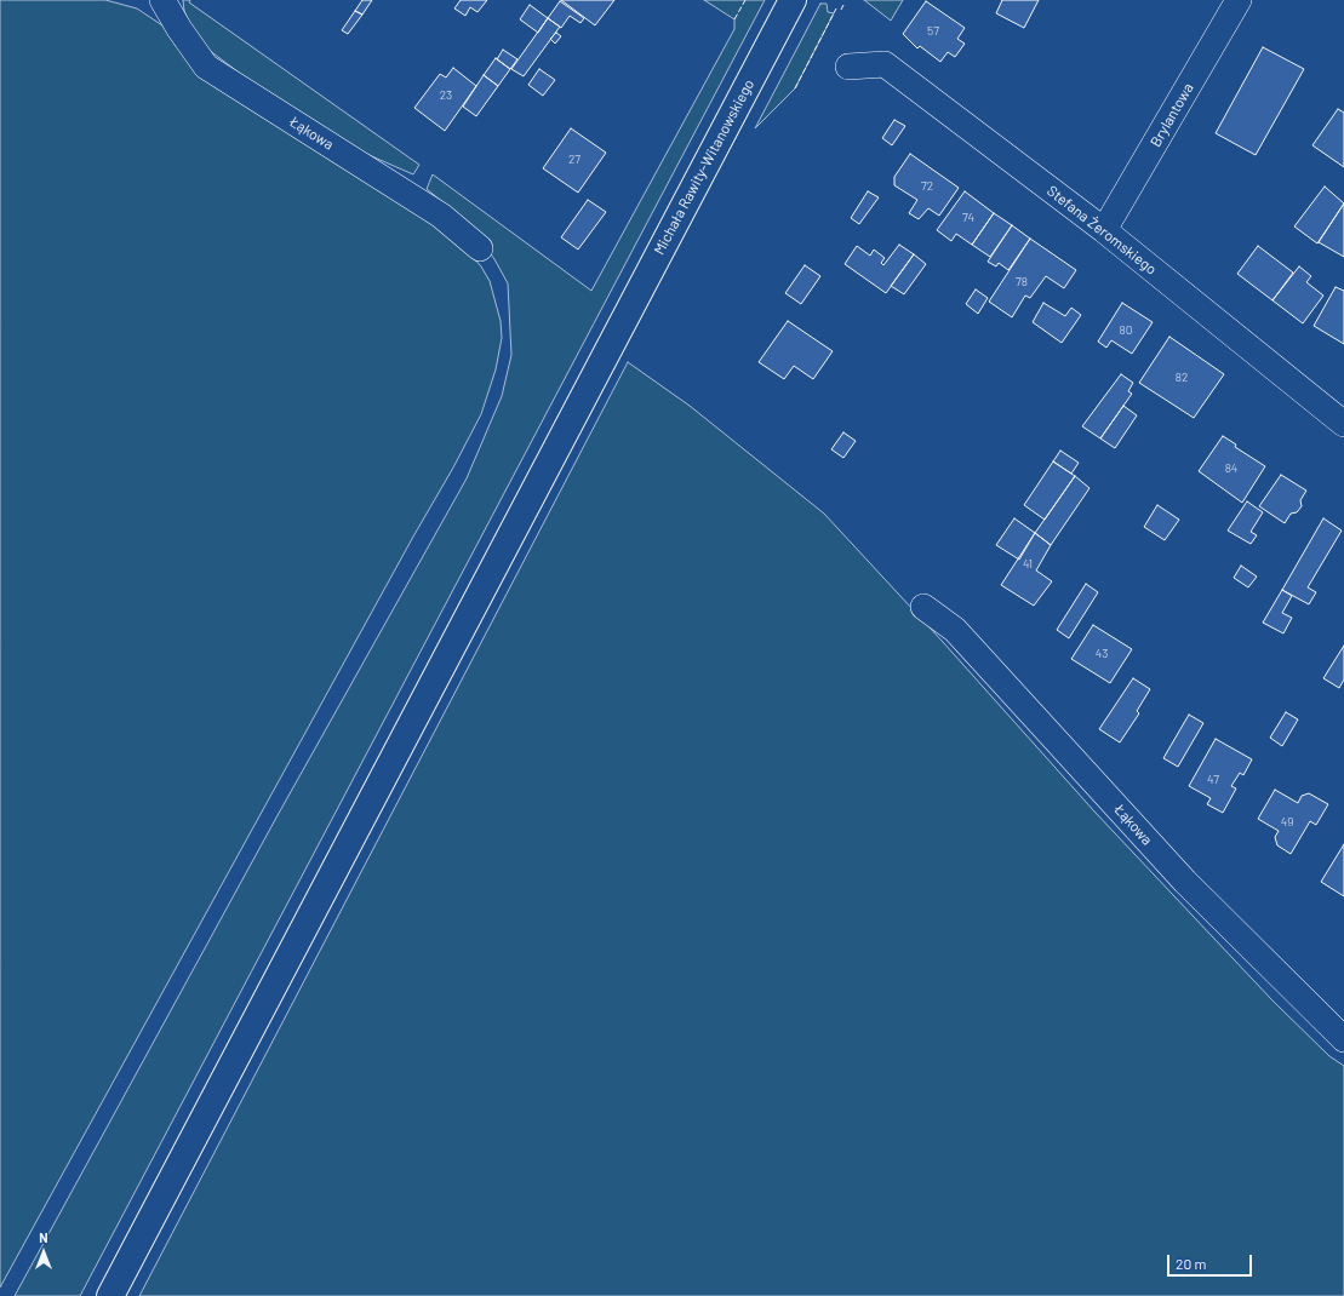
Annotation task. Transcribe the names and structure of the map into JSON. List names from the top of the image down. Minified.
{"streets":{"main road":["Michała Rawity-Witanowskiego"],"street":["Brylantowa","Łąkowa","Stefana Żeromskiego"]},"crossings":[["Brylantowa","Stefana Żeromskiego"]],"house_numbers":["57","23","27","72","74","78","80","82","84","41","43","47","49"],"scale_bar":"20 m","north":"top"}
